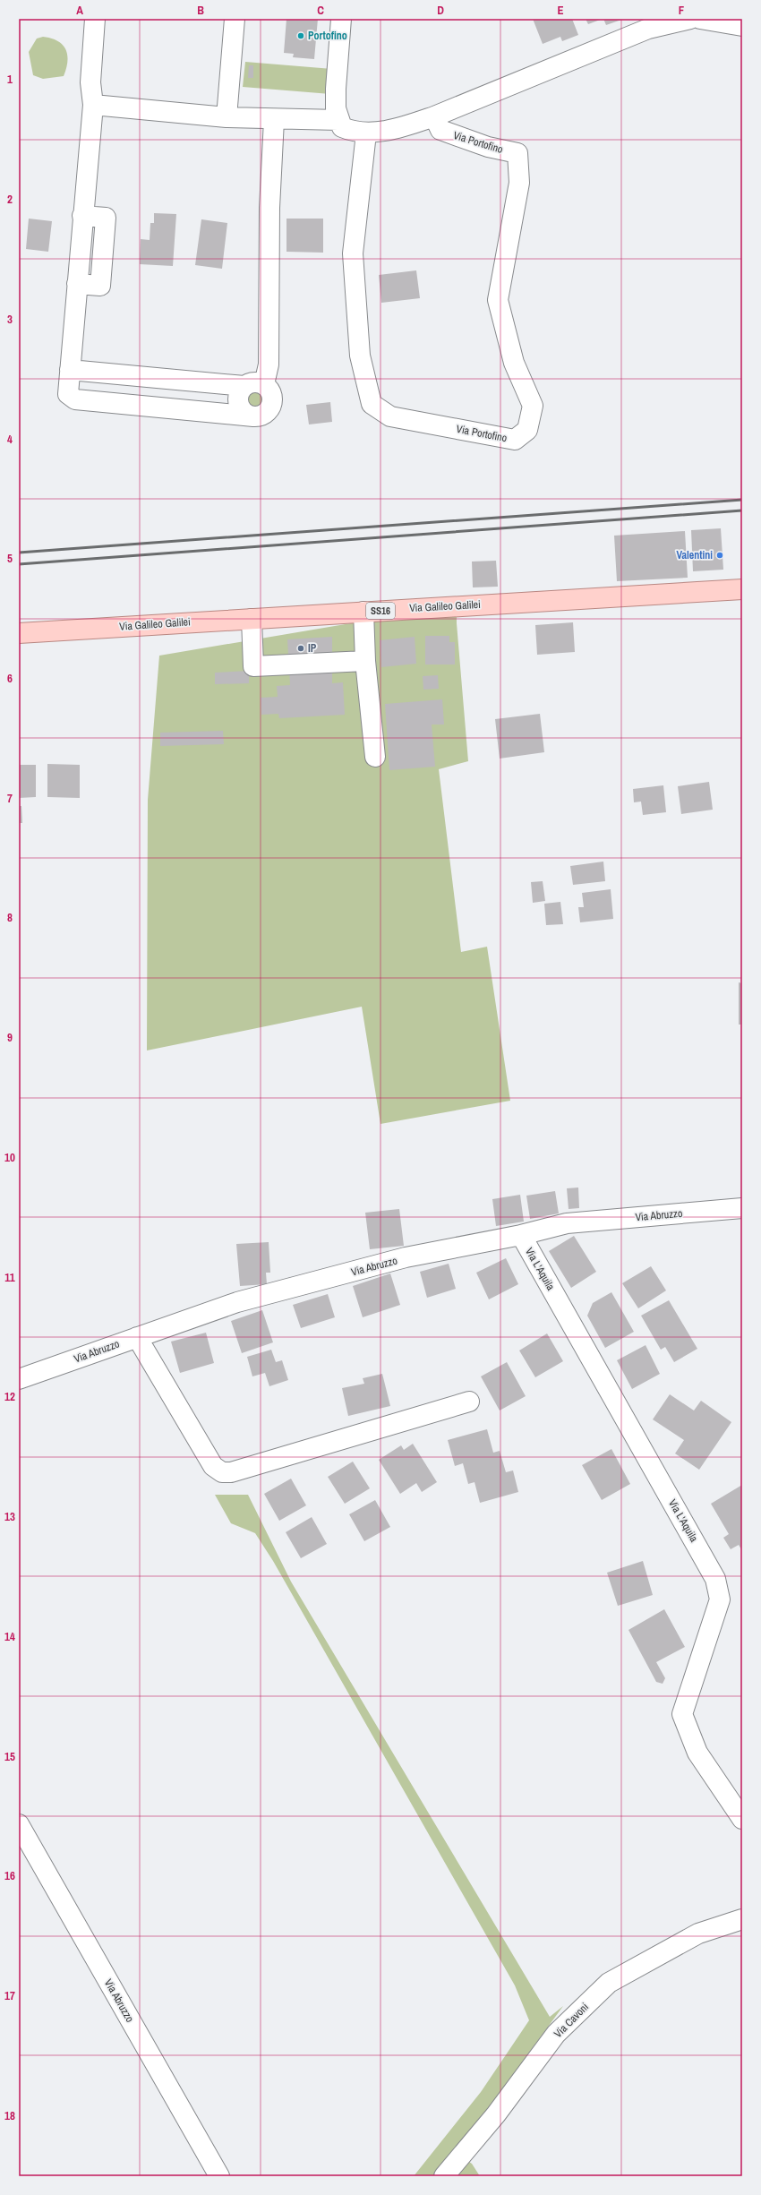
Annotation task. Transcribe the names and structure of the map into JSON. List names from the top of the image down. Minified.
{"streets":{"main road":["Via Galileo Galilei","SS16"],"street":["Via Portofino","Via Abruzzo","Via L'Aquila","Via Cavoni"]},"crossings":[["Via Abruzzo","Via L'Aquila"]],"places":["Portofino","Valentini","IP"],"grid":{"columns":["A","B","C","D","E","F"],"rows":["1","2","3","4","5","6","7","8","9","10","11","12","13","14","15","16","17","18"]}}
